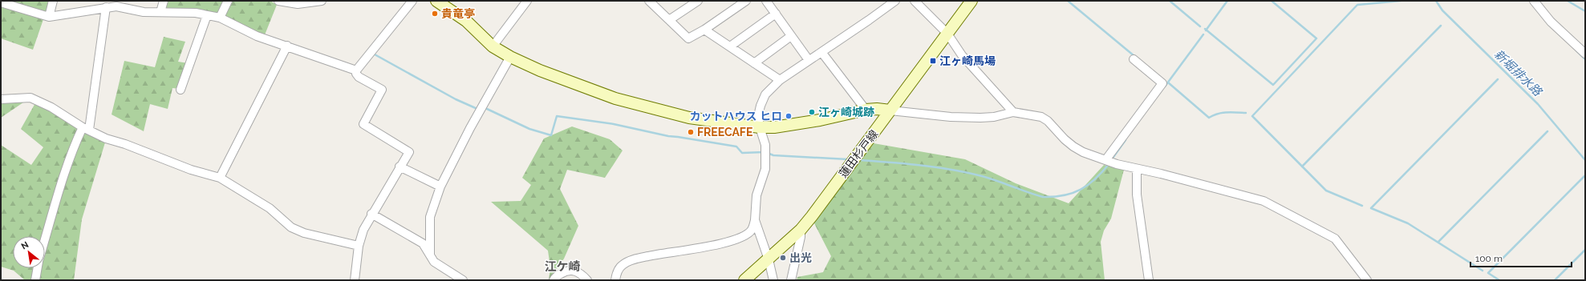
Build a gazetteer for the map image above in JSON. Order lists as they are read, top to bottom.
{
  "streets": {
    "street": ["蓮田杉戸線"]
  },
  "districts": ["江ケ崎"],
  "water": ["新堀排水路"],
  "places": {
    "other": [
      "貴竜亭",
      "江ヶ崎城跡",
      "カットハウス ヒロ",
      "FREECAFE",
      "出光"
    ],
    "transit": ["江ヶ崎馬場"]
  },
  "scale_bar": "100 m",
  "north": "top left"
}
